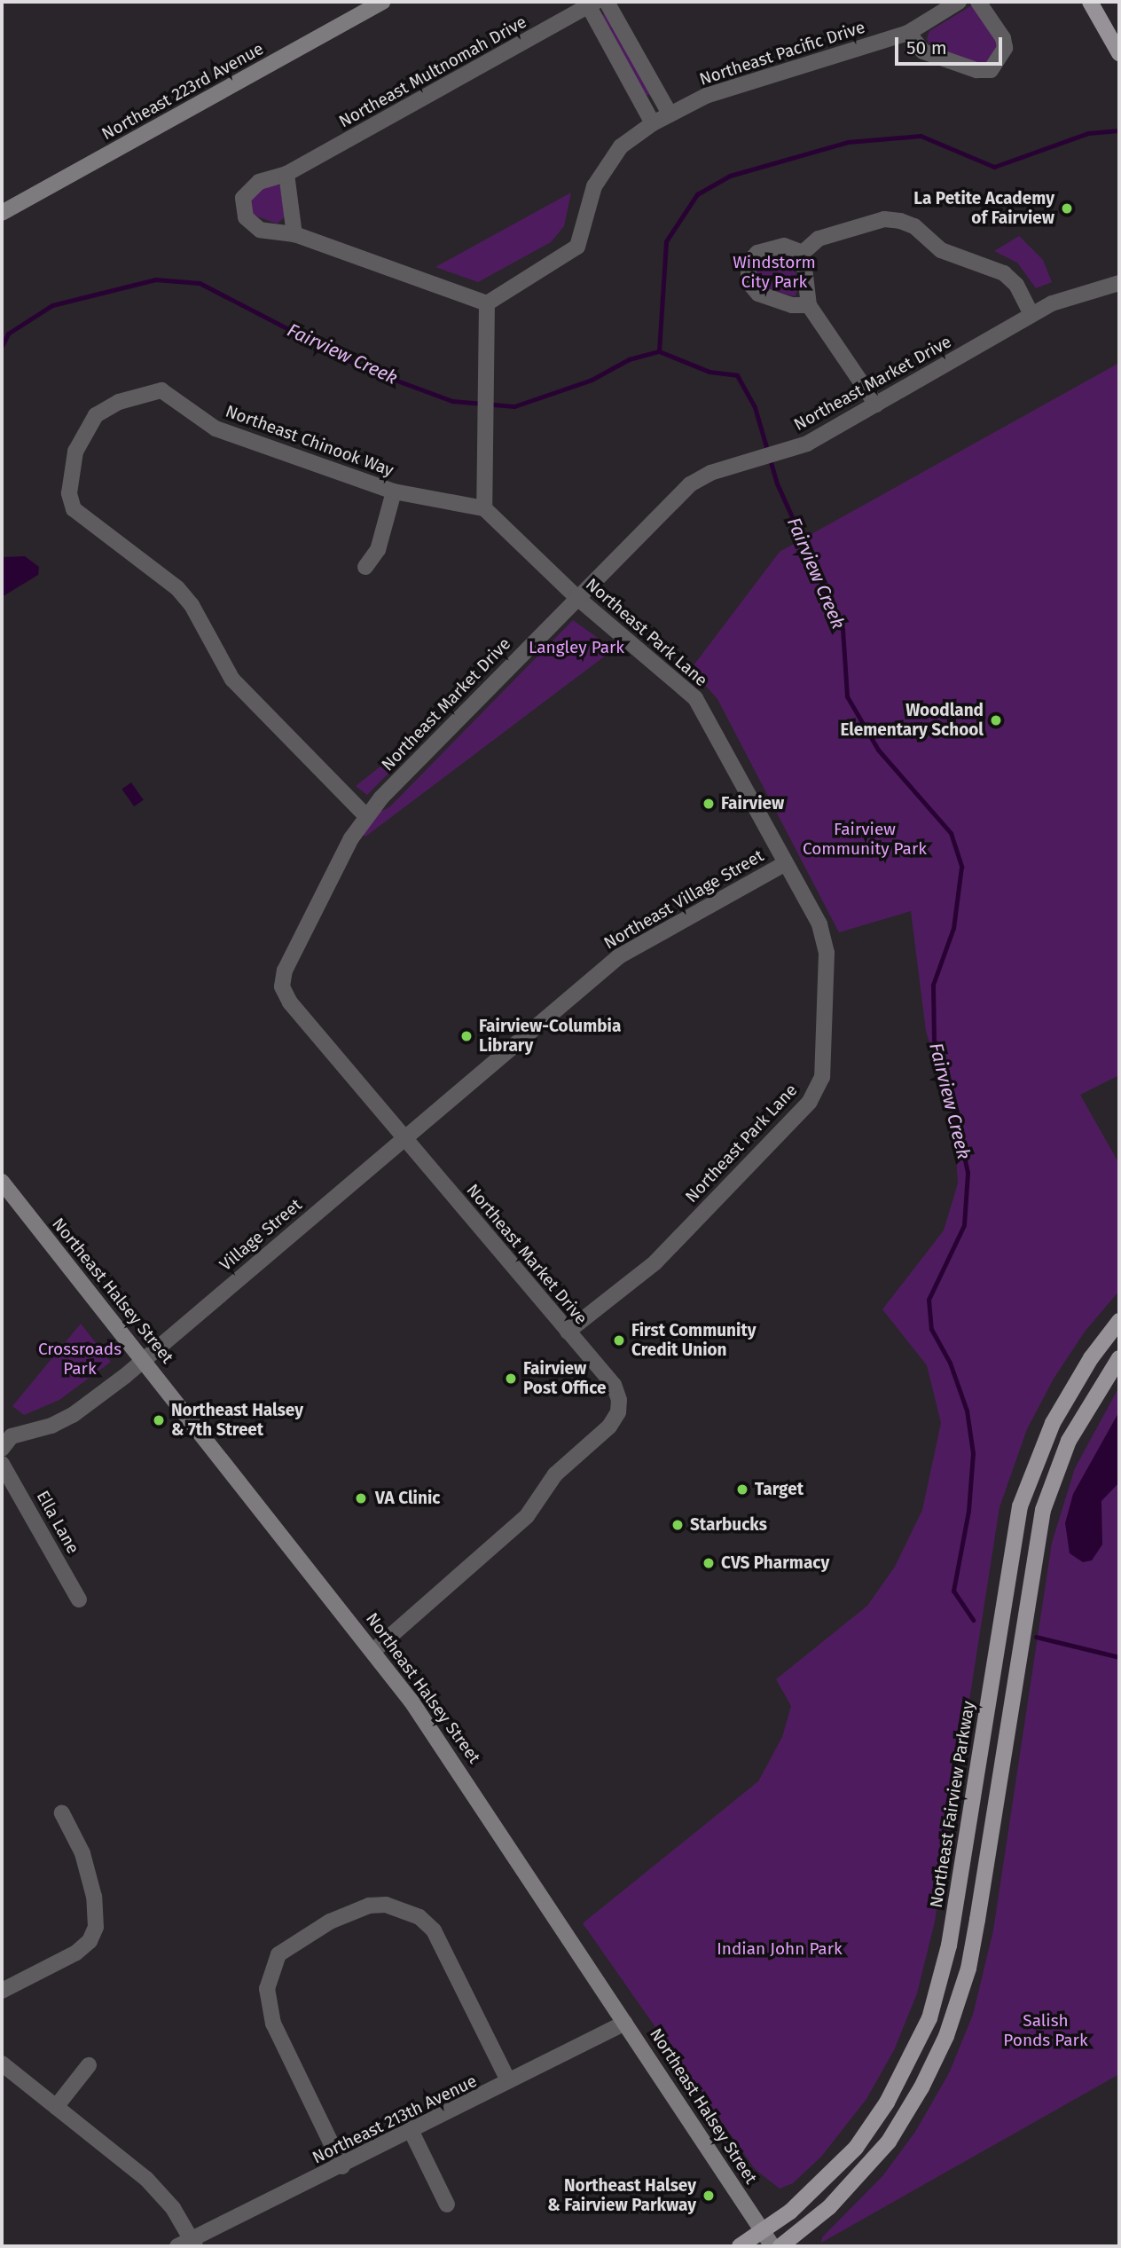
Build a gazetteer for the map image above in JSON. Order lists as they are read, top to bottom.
{
  "streets": {
    "main road": ["Northeast 223rd Avenue", "Northeast Halsey Street", "Northeast Fairview Parkway"],
    "street": [
      "Northeast Pacific Drive",
      "Northeast Multnomah Drive",
      "Northeast Market Drive",
      "Northeast Chinook Way",
      "Northeast Park Lane",
      "Northeast Village Street",
      "Village Street",
      "Ella Lane",
      "Northeast 213th Avenue"
    ]
  },
  "crossings": [
    ["Northeast Market Drive", "Northeast Chinook Way"],
    ["Northeast Market Drive", "Northeast Park Lane"],
    ["Northeast Market Drive", "Northeast Village Street"],
    ["Northeast Market Drive", "Village Street"],
    ["Northeast Market Drive", "Northeast Halsey Street"],
    ["Northeast Chinook Way", "Northeast Park Lane"],
    ["Northeast Park Lane", "Northeast Village Street"],
    ["Northeast Village Street", "Village Street"],
    ["Village Street", "Northeast Halsey Street"],
    ["Northeast Halsey Street", "Northeast Fairview Parkway"],
    ["Northeast Halsey Street", "Northeast 213th Avenue"]
  ],
  "water": ["Fairview Creek"],
  "parks": [
    "Windstorm City Park",
    "Langley Park",
    "Fairview Community Park",
    "Crossroads Park",
    "Indian John Park",
    "Salish Ponds Park"
  ],
  "places": [
    "La Petite Academy of Fairview",
    "Woodland Elementary School",
    "Fairview",
    "Fairview-Columbia Library",
    "First Community Credit Union",
    "Fairview Post Office",
    "Northeast Halsey & 7th Street",
    "Target",
    "VA Clinic",
    "Starbucks",
    "CVS Pharmacy",
    "Northeast Halsey & Fairview Parkway"
  ],
  "scale_bar": "50 m"
}
